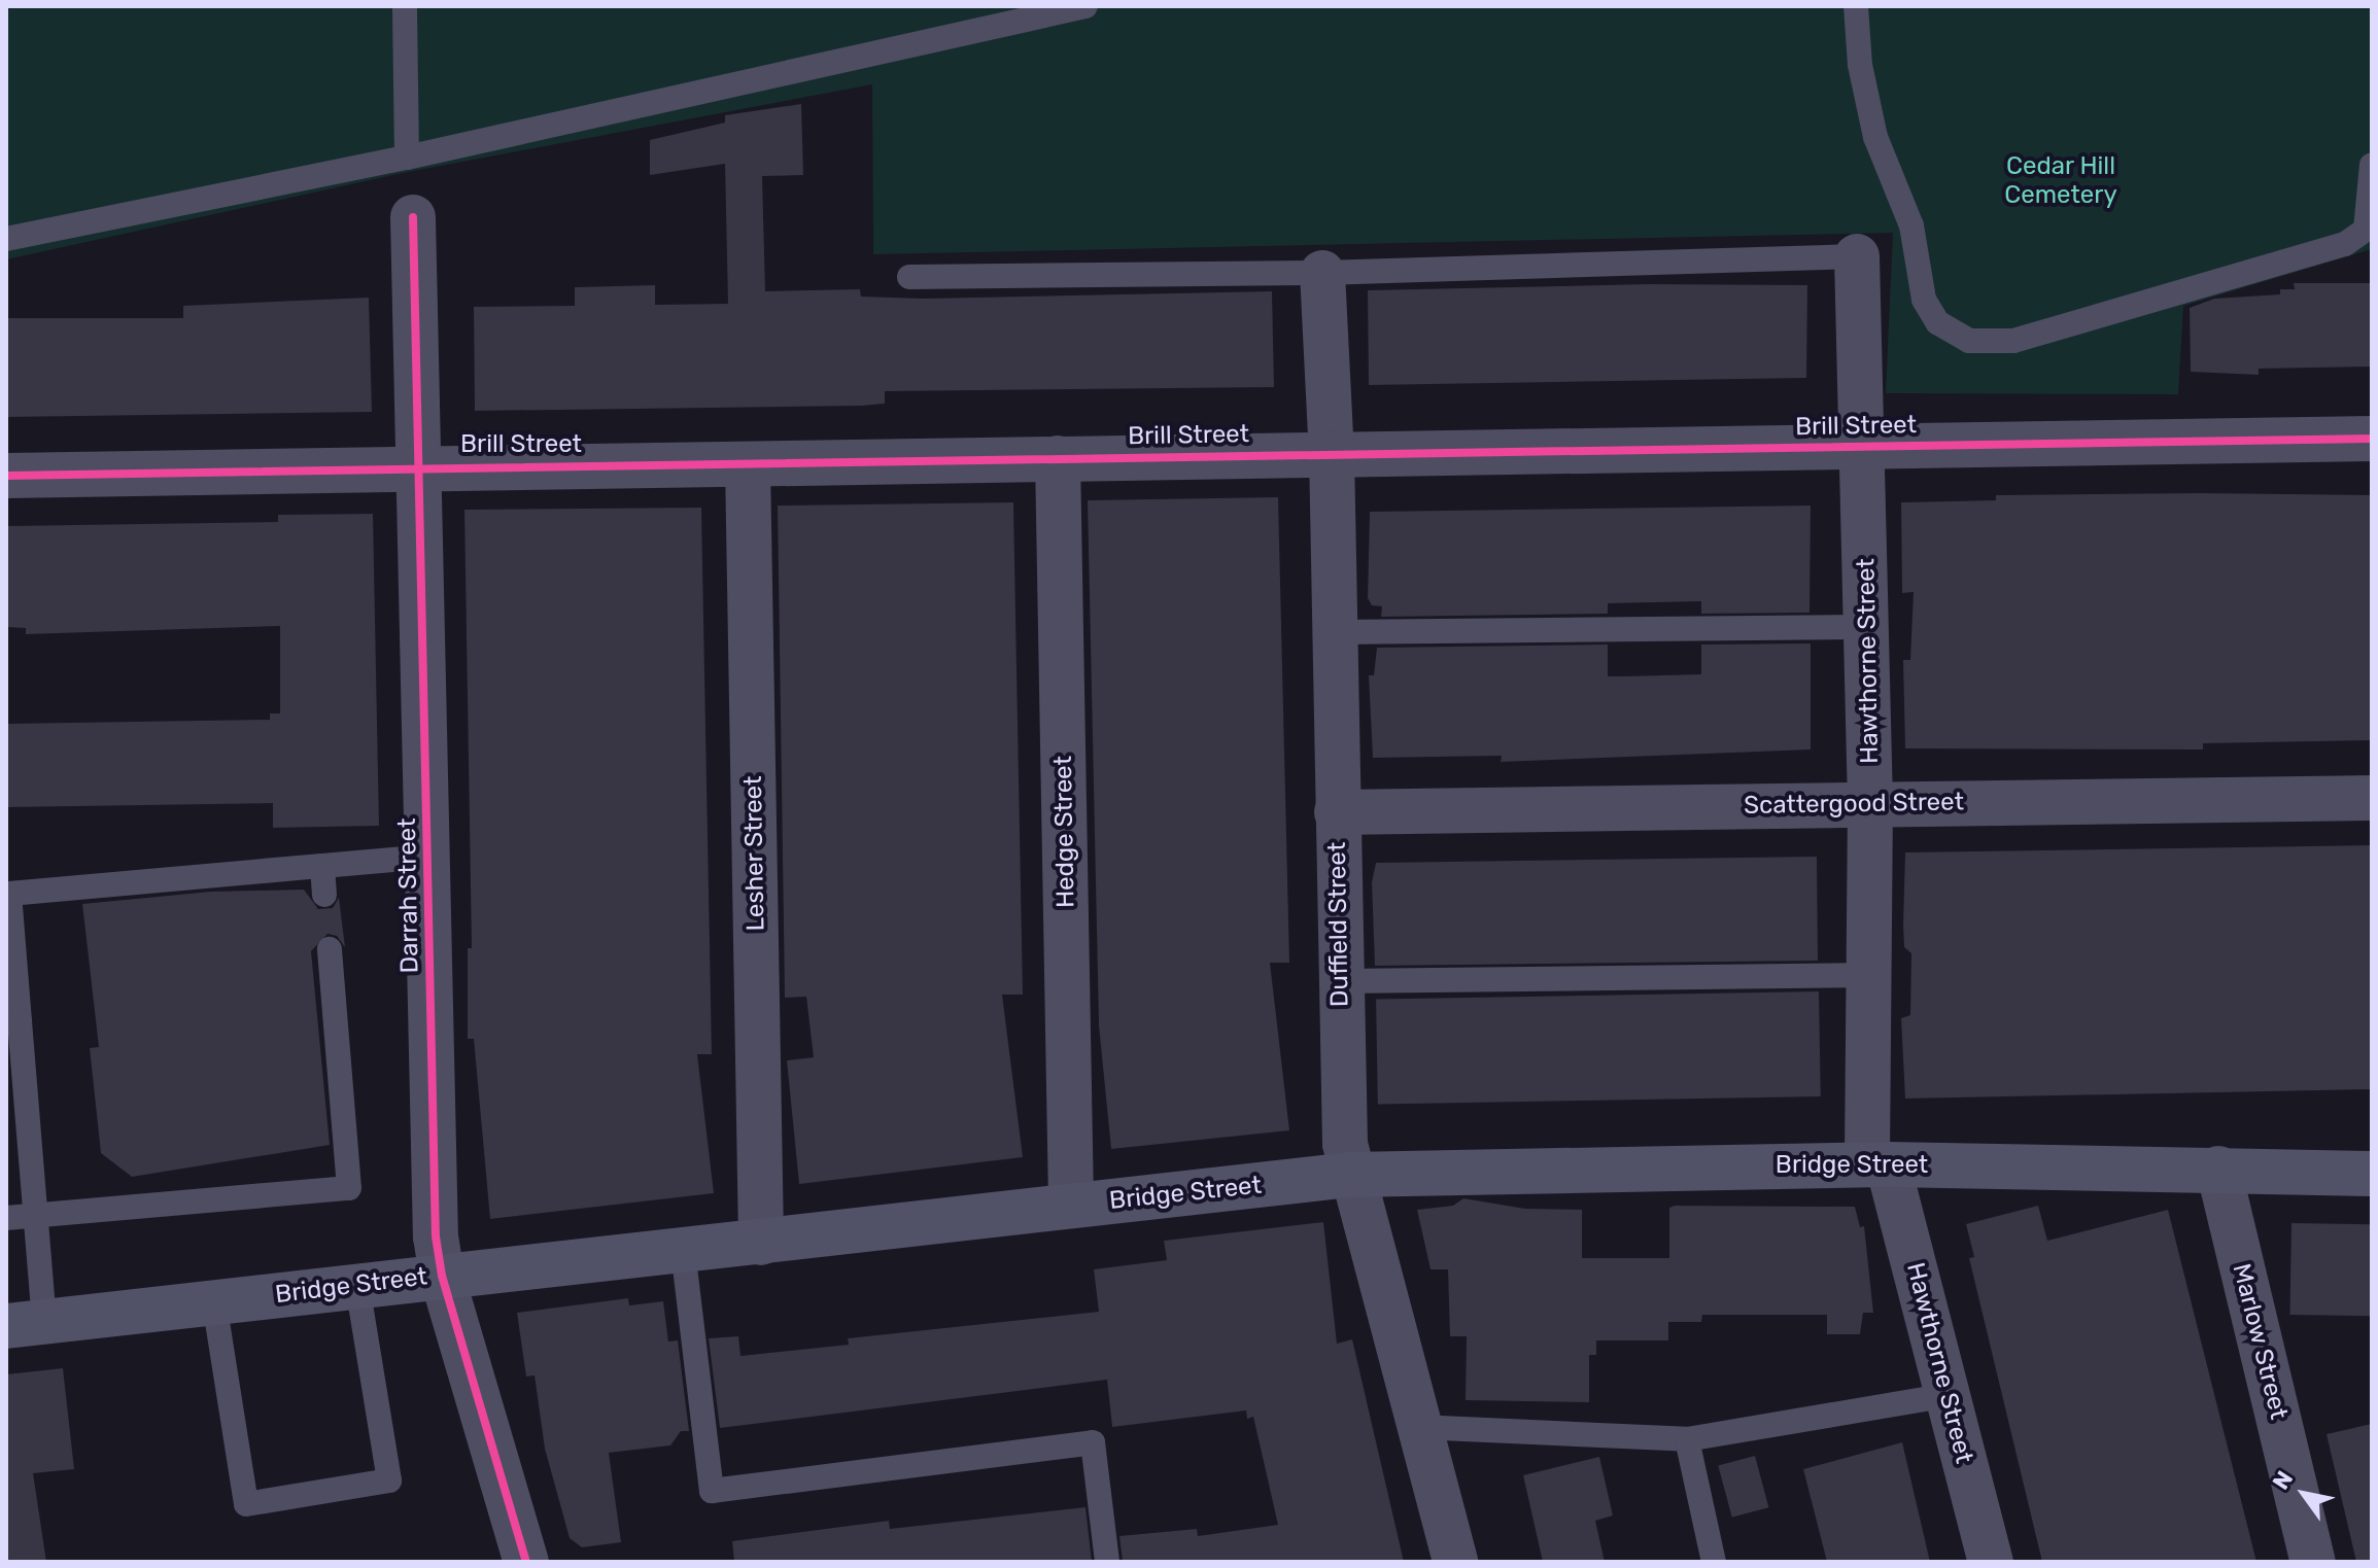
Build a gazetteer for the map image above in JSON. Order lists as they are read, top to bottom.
{
  "streets": {
    "main road": ["Bridge Street"],
    "street": [
      "Brill Street",
      "Hawthorne Street",
      "Scattergood Street",
      "Hedge Street",
      "Lesher Street",
      "Darrah Street",
      "Duffield Street",
      "Marlow Street"
    ]
  },
  "crossings": [
    ["Brill Street", "Hawthorne Street"],
    ["Brill Street", "Hedge Street"],
    ["Brill Street", "Lesher Street"],
    ["Brill Street", "Darrah Street"],
    ["Brill Street", "Duffield Street"],
    ["Hawthorne Street", "Scattergood Street"],
    ["Hawthorne Street", "Bridge Street"],
    ["Scattergood Street", "Duffield Street"],
    ["Hedge Street", "Bridge Street"],
    ["Lesher Street", "Bridge Street"],
    ["Darrah Street", "Bridge Street"],
    ["Duffield Street", "Bridge Street"],
    ["Bridge Street", "Marlow Street"]
  ],
  "parks": ["Cedar Hill Cemetery"],
  "north": "top left"
}
